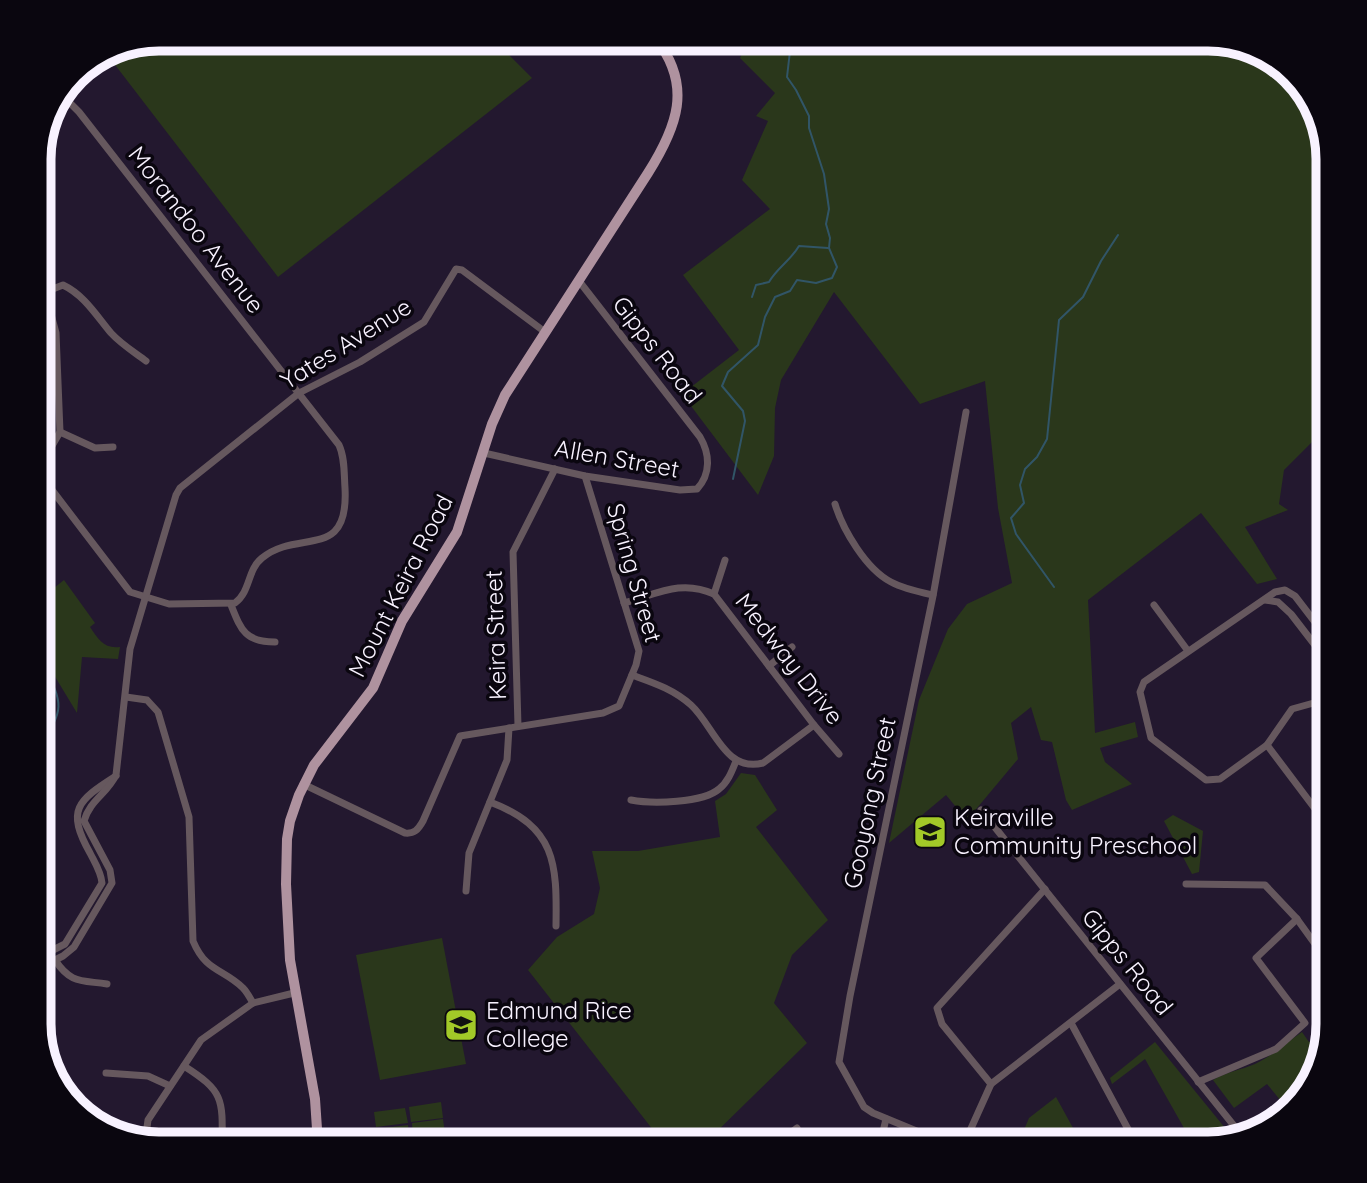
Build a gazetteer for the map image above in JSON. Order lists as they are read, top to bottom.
{
  "streets": {
    "main road": ["Mount Keira Road"],
    "street": [
      "Morandoo Avenue",
      "Yates Avenue",
      "Gipps Road",
      "Allen Street",
      "Spring Street",
      "Keira Street",
      "Medway Drive",
      "Gooyong Street"
    ]
  },
  "crossings": [
    ["Morandoo Avenue", "Yates Avenue"],
    ["Yates Avenue", "Mount Keira Road"],
    ["Gipps Road", "Allen Street"],
    ["Gipps Road", "Mount Keira Road"],
    ["Allen Street", "Spring Street"],
    ["Allen Street", "Mount Keira Road"],
    ["Allen Street", "Keira Street"],
    ["Spring Street", "Mount Keira Road"],
    ["Spring Street", "Keira Street"],
    ["Spring Street", "Medway Drive"]
  ],
  "places": {
    "school or university": ["Keiraville Community Preschool", "Edmund Rice College"]
  }
}
